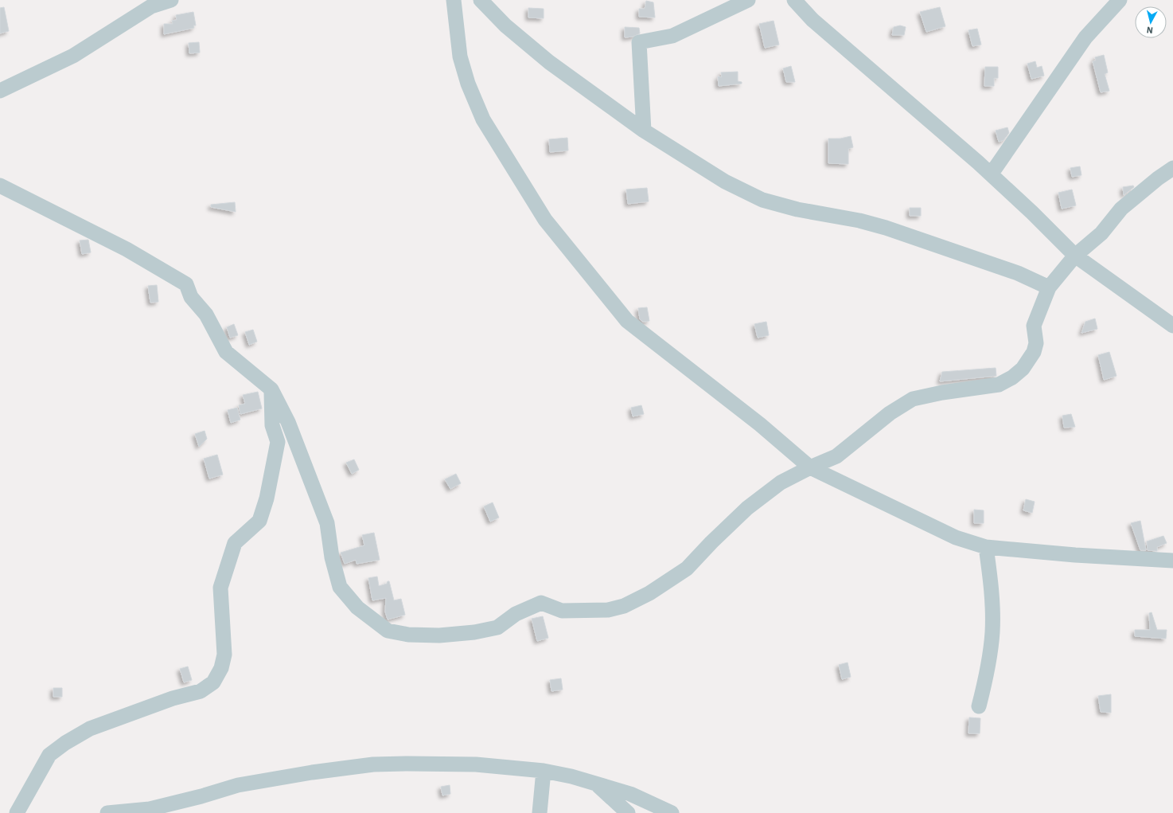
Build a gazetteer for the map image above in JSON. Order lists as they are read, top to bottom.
{
  "north": "bottom"
}
